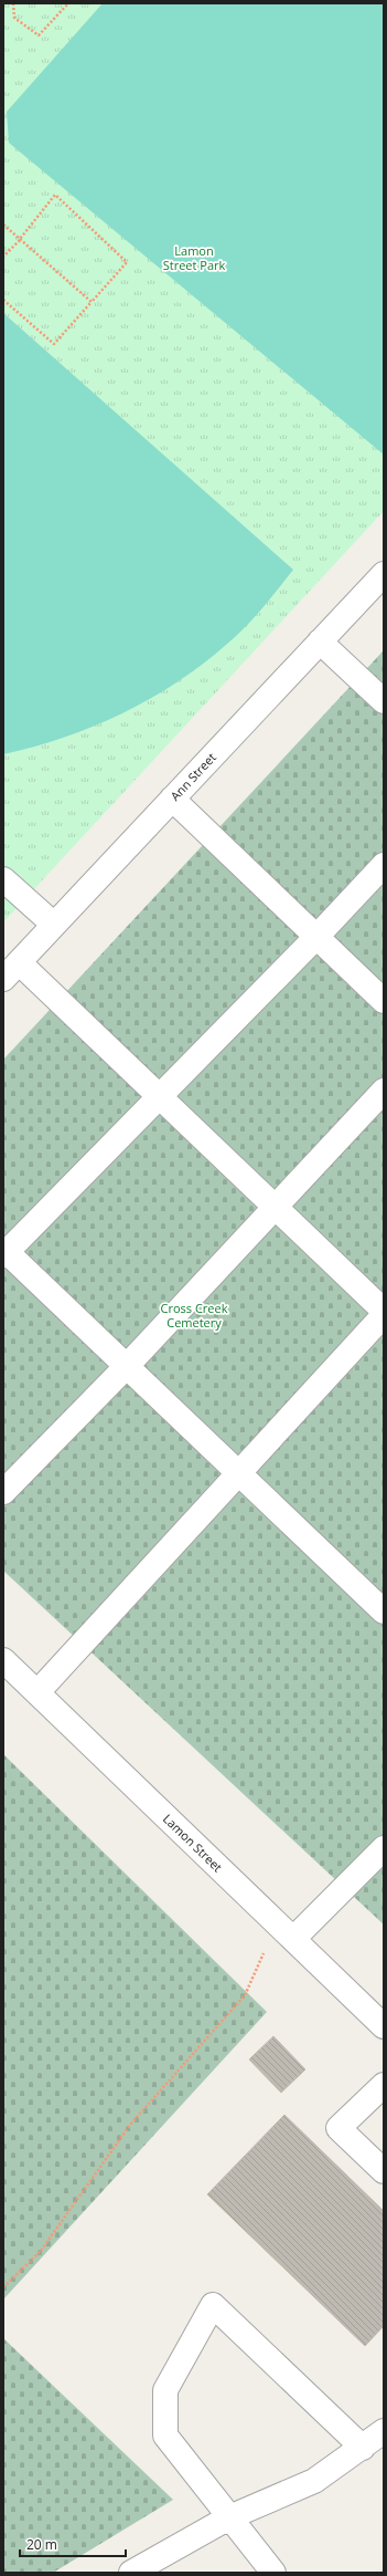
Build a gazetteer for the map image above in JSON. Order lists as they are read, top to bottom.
{
  "streets": {
    "street": ["Ann Street", "Lamon Street"]
  },
  "parks": ["Lamon Street Park", "Cross Creek Cemetery"],
  "scale_bar": "20 m"
}
